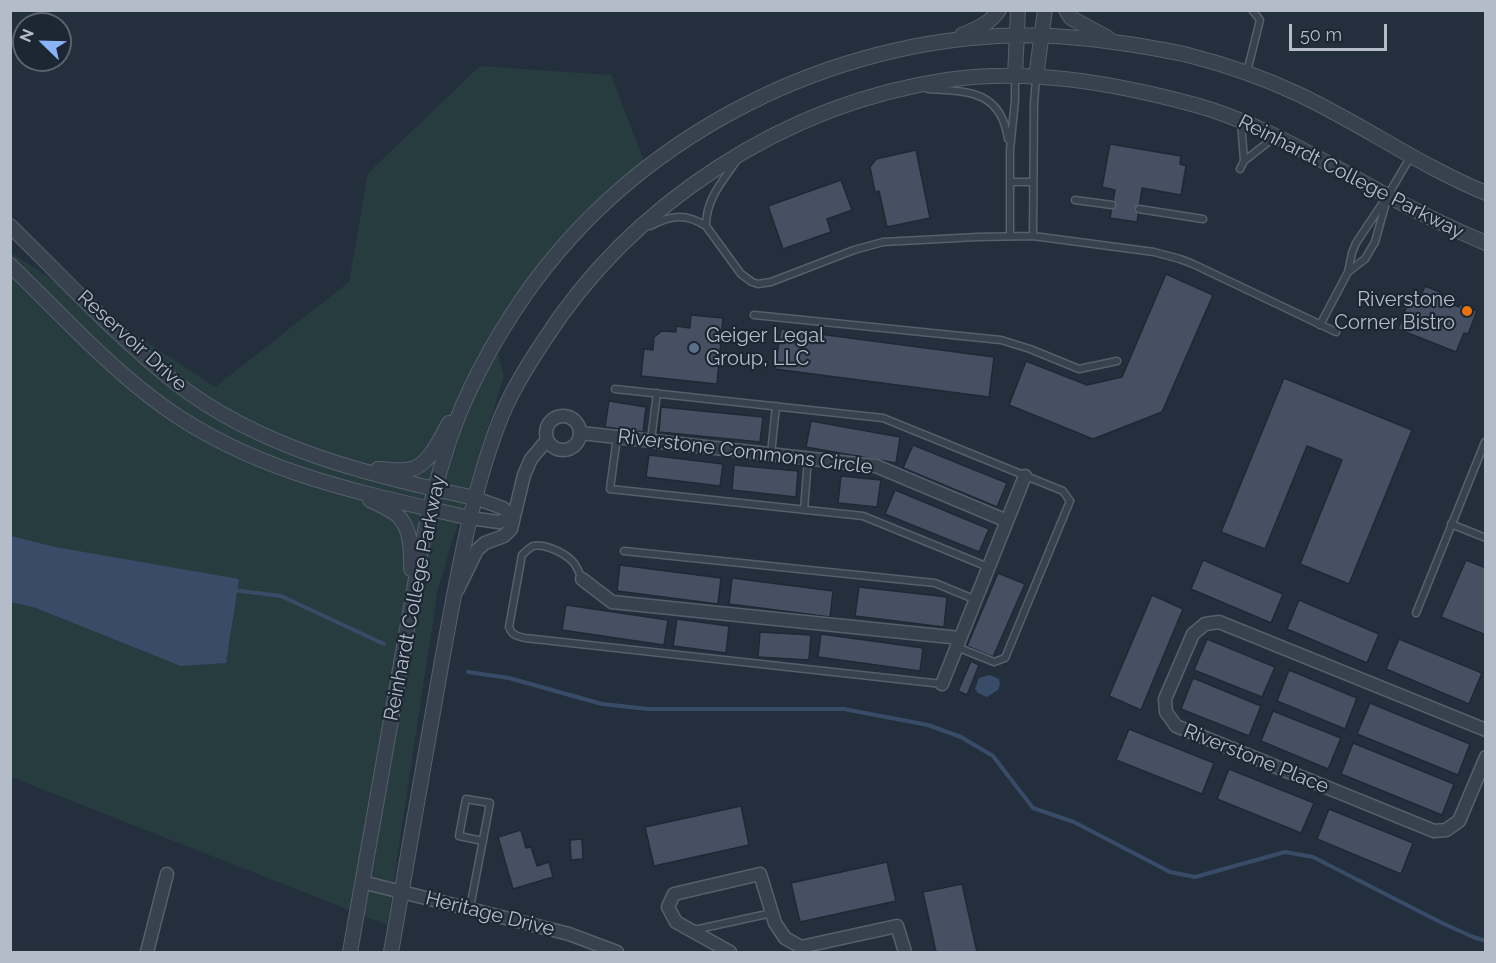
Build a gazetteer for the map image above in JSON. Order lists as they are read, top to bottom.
{
  "streets": {
    "street": [
      "Reinhardt College Parkway",
      "Reservoir Drive",
      "Riverstone Commons Circle",
      "Riverstone Place",
      "Heritage Drive"
    ]
  },
  "crossings": [
    ["Reinhardt College Parkway", "Reservoir Drive"],
    ["Reinhardt College Parkway", "Heritage Drive"]
  ],
  "places": ["Riverstone Corner Bistro", "Geiger Legal Group, LLC"],
  "scale_bar": "50 m",
  "north": "top left"
}
